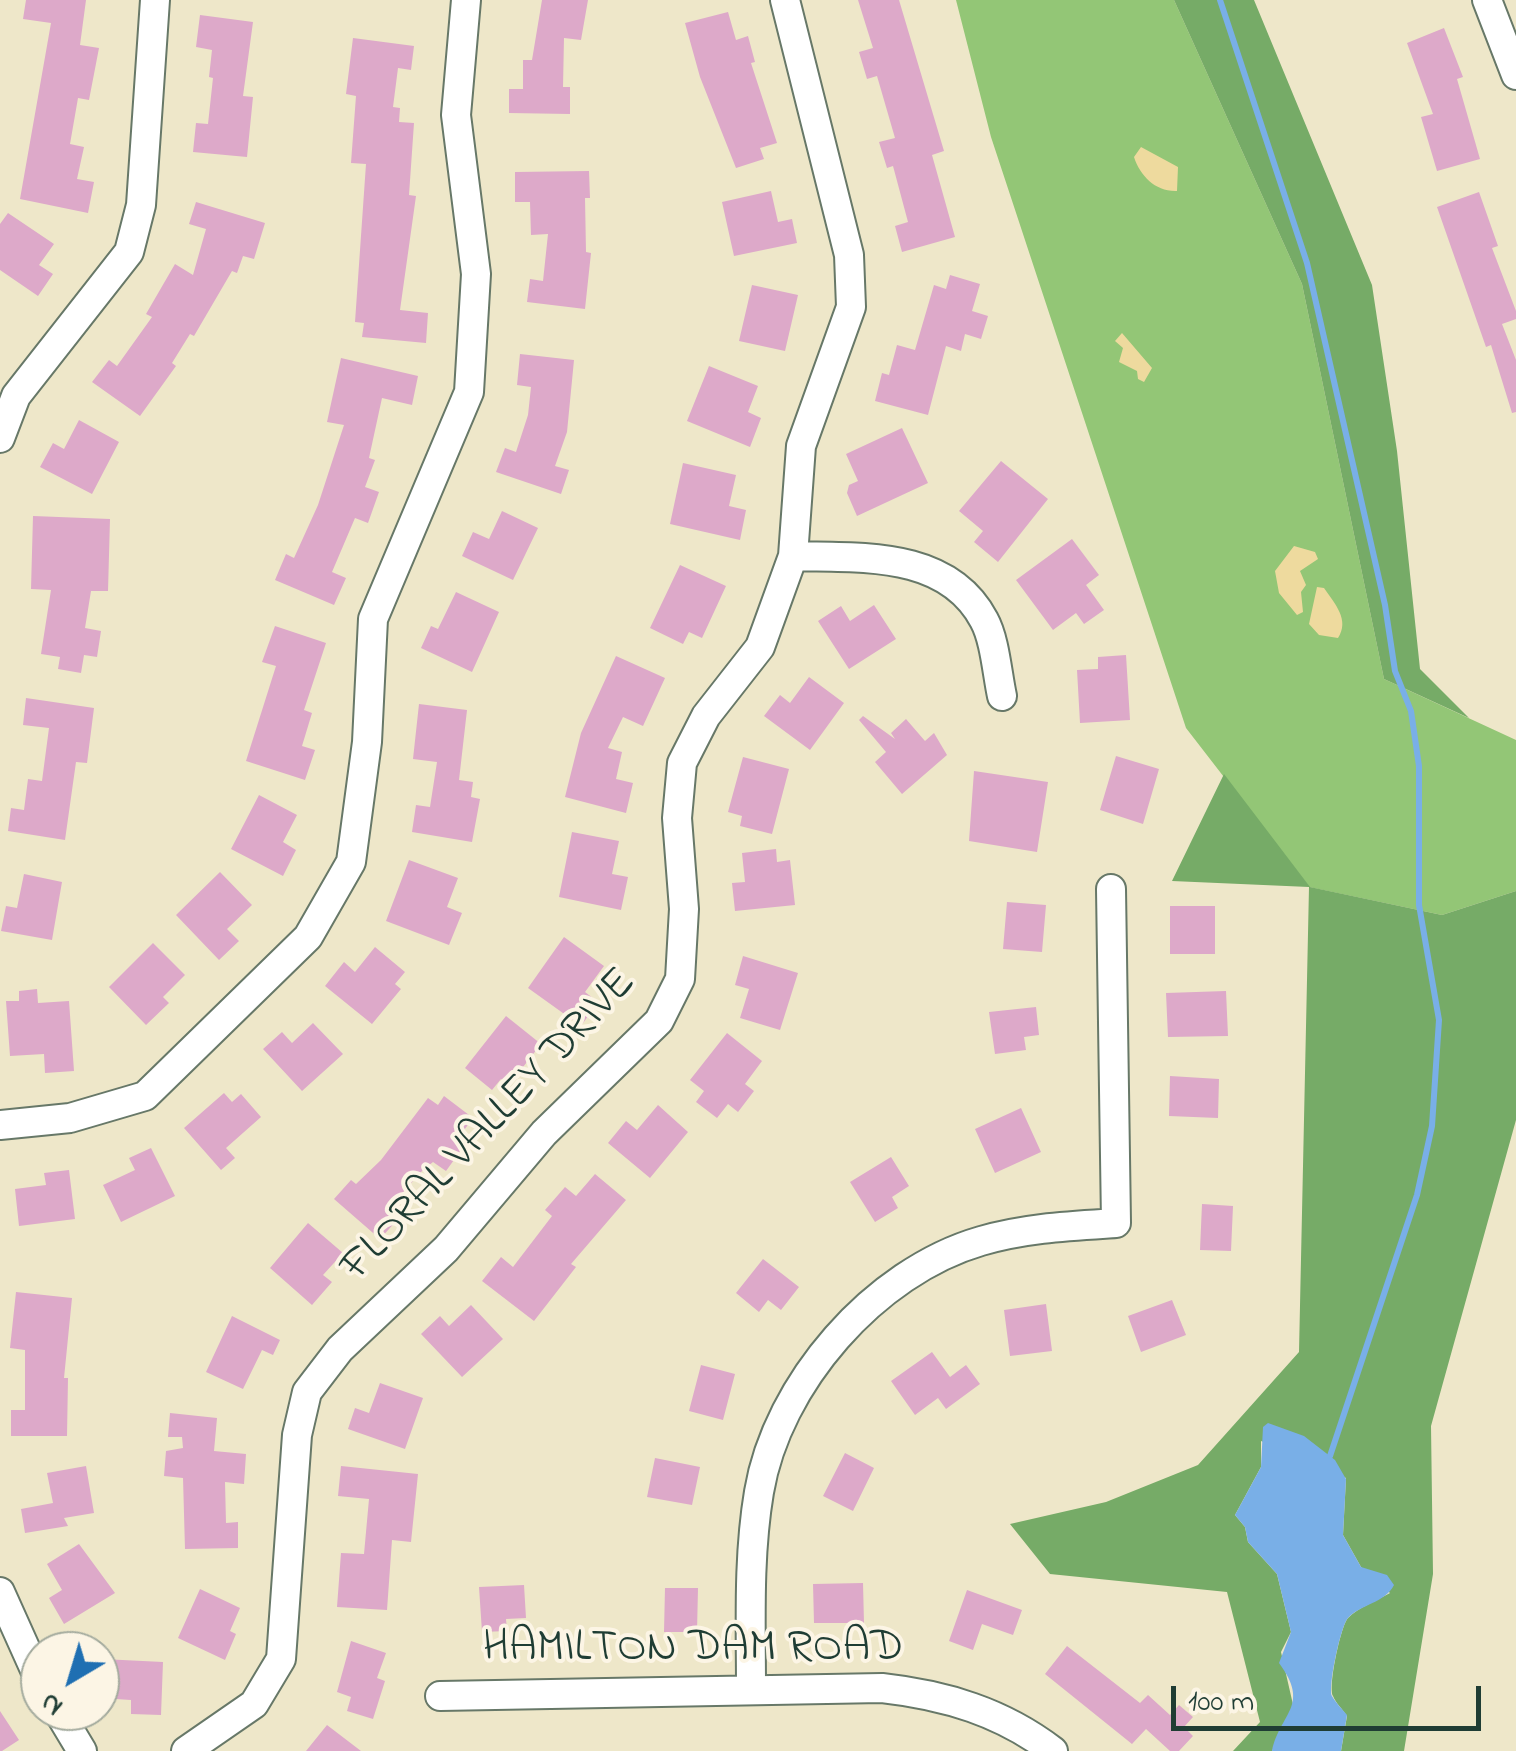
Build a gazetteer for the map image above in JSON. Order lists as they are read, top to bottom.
{
  "streets": {
    "street": ["FLORAL VALLEY DRIVE", "HAMILTON DAM ROAD"]
  },
  "scale_bar": "100 m",
  "north": "bottom left"
}
